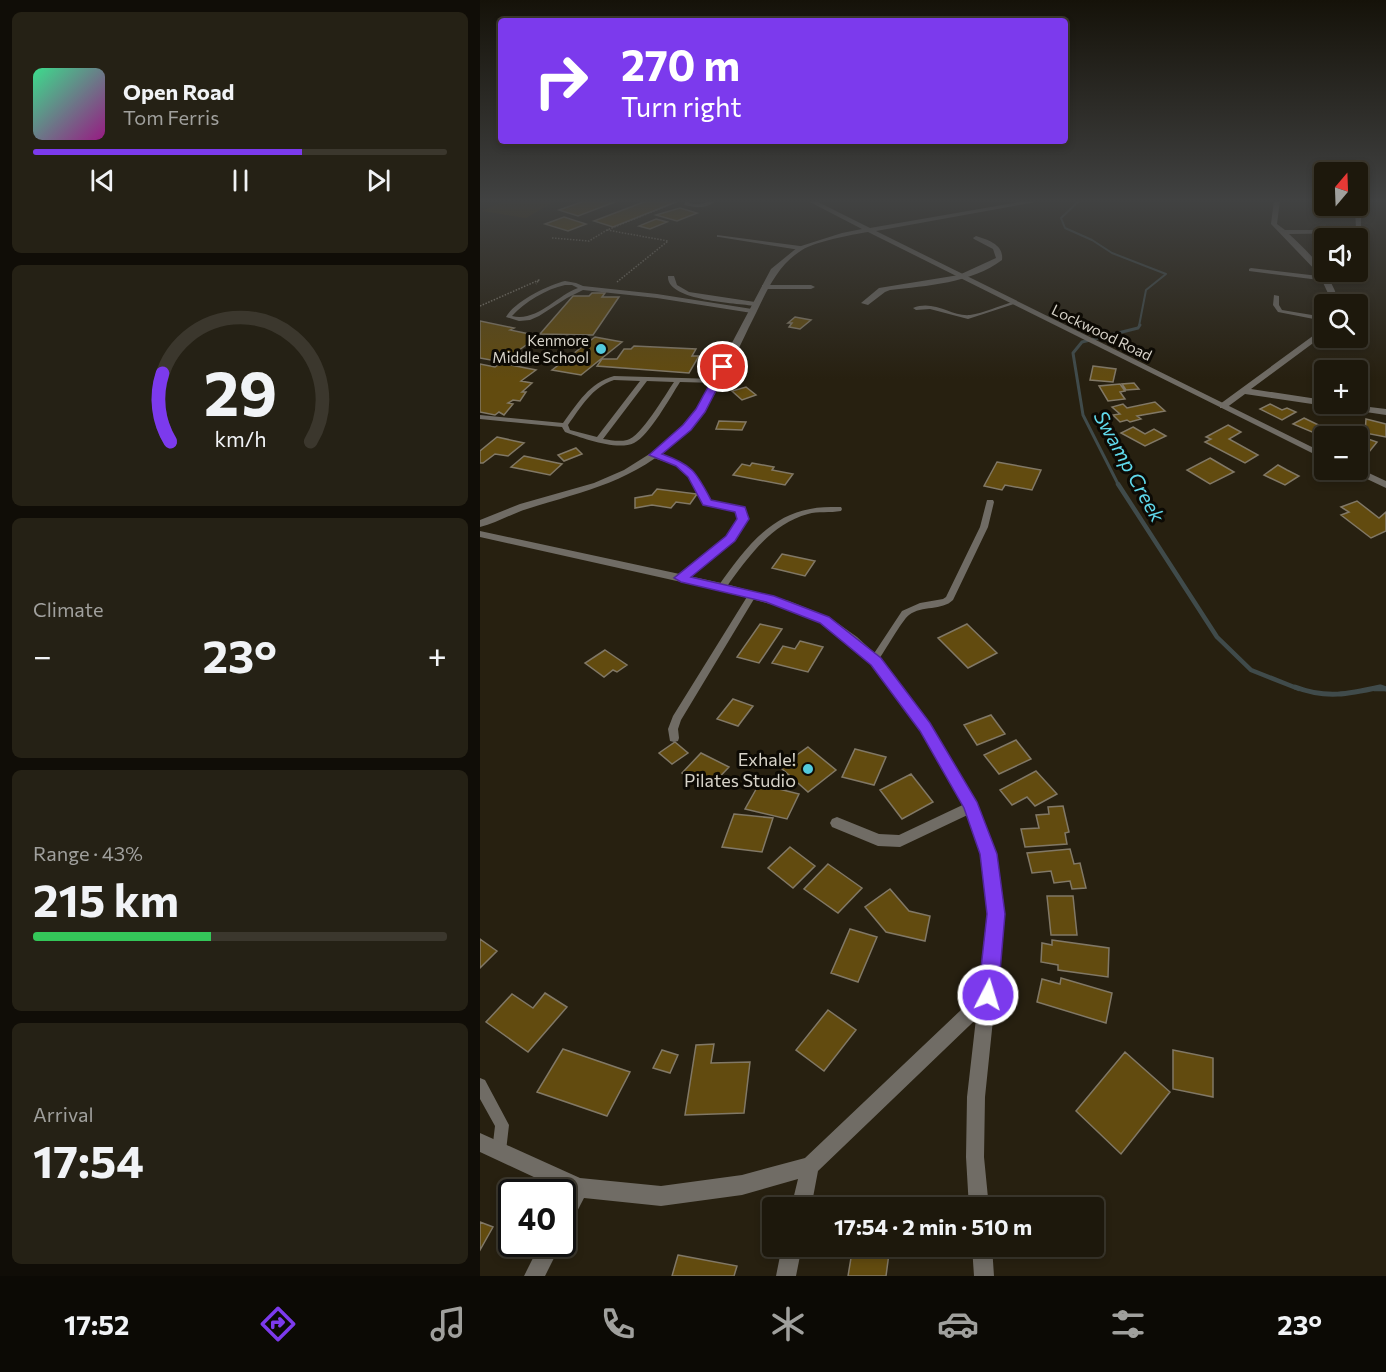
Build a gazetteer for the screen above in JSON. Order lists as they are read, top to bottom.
{
  "streets": {
    "street": ["Lockwood Road"]
  },
  "water": ["Swamp Creek"],
  "places": ["Kenmore Middle School", "Exhale! Pilates Studio"],
  "north": "top",
  "page": {
    "turn": ["270 m", "Turn right"],
    "song": ["Open Road", "Tom Ferris"],
    "map_buttons": ["+", "−"],
    "tile": [
      "Climate",
      ["Range · 43%", "215 km"],
      ["Arrival", "17:54"]
    ],
    "heat": ["−", "23°", "+"],
    "limit": "40",
    "trip": "17:54 · 2 min · 510 m",
    "tabs": ["17:52", "23°"],
    "gauge": ["29", "km/h"]
  }
}
